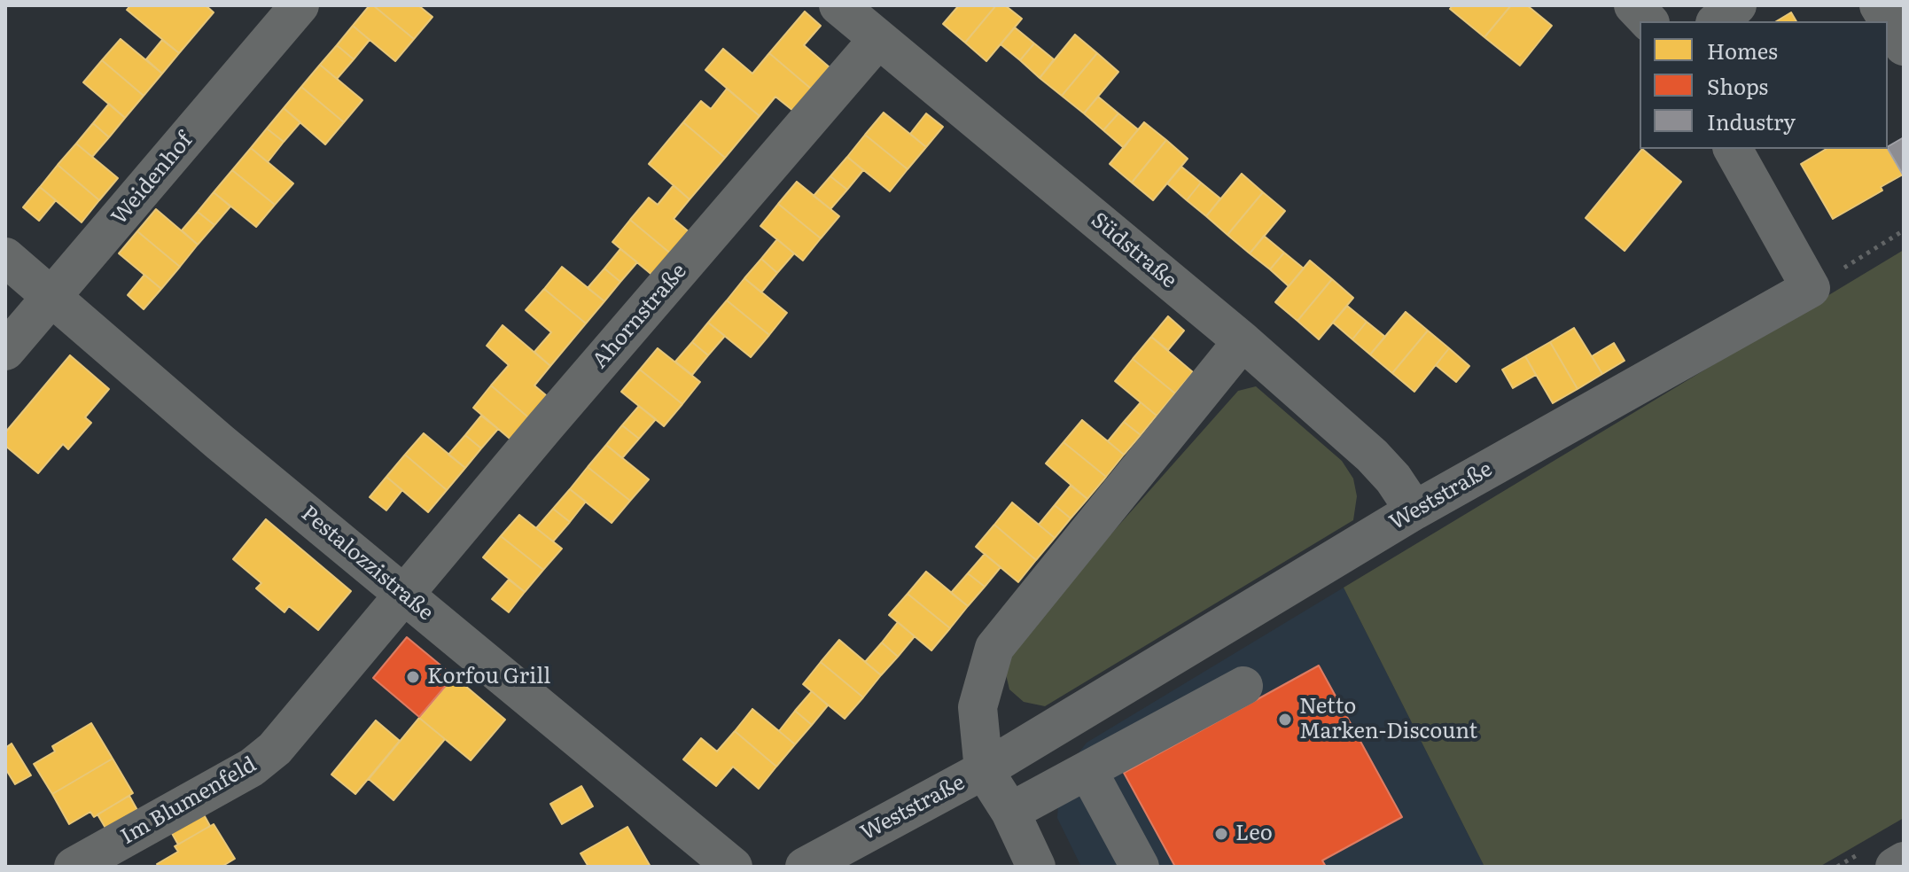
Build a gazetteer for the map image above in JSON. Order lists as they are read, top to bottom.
{
  "streets": {
    "street": [
      "Weidenhof",
      "Südstraße",
      "Ahornstraße",
      "Weststraße",
      "Pestalozzistraße",
      "Im Blumenfeld"
    ]
  },
  "crossings": [
    ["Weidenhof", "Pestalozzistraße"],
    ["Südstraße", "Ahornstraße"],
    ["Südstraße", "Weststraße"],
    ["Ahornstraße", "Pestalozzistraße"],
    ["Ahornstraße", "Im Blumenfeld"],
    ["Pestalozzistraße", "Im Blumenfeld"]
  ],
  "places": ["Korfou Grill", "Netto Marken-Discount", "Leo"],
  "legend": ["Homes", "Shops", "Industry"]
}
